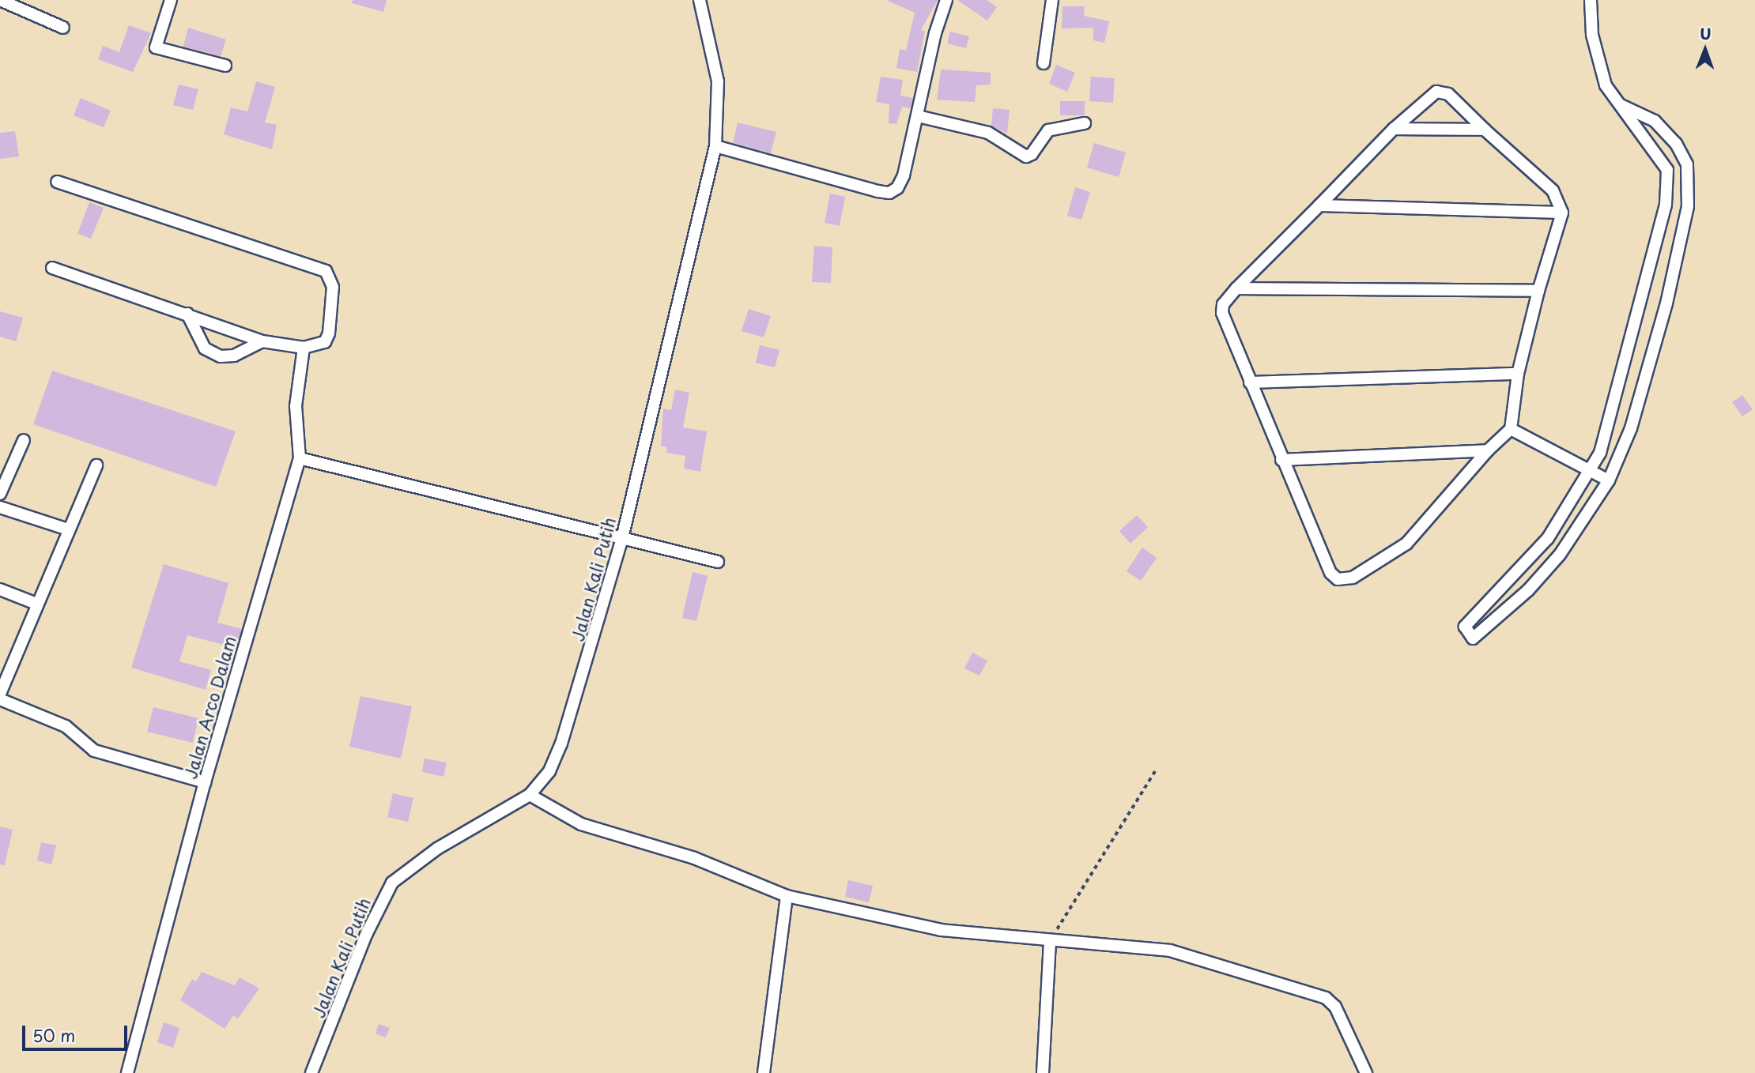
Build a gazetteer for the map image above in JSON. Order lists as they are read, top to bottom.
{
  "streets": {
    "street": ["Jalan Kali Putih", "Jalan Arco Dalam"]
  },
  "scale_bar": "50 m",
  "north": "top"
}
